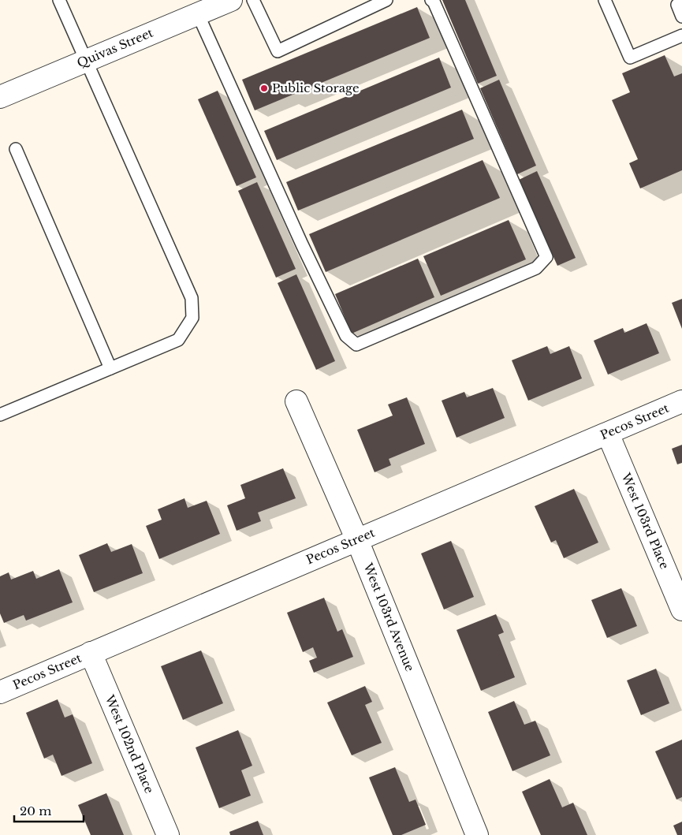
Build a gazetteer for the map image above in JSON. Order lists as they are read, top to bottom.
{
  "streets": {
    "street": [
      "Quivas Street",
      "Pecos Street",
      "West 103rd Place",
      "West 103rd Avenue",
      "West 102nd Place"
    ]
  },
  "crossings": [
    ["Pecos Street", "West 103rd Place"],
    ["Pecos Street", "West 103rd Avenue"],
    ["Pecos Street", "West 102nd Place"]
  ],
  "places": ["Public Storage"],
  "scale_bar": "20 m"
}
